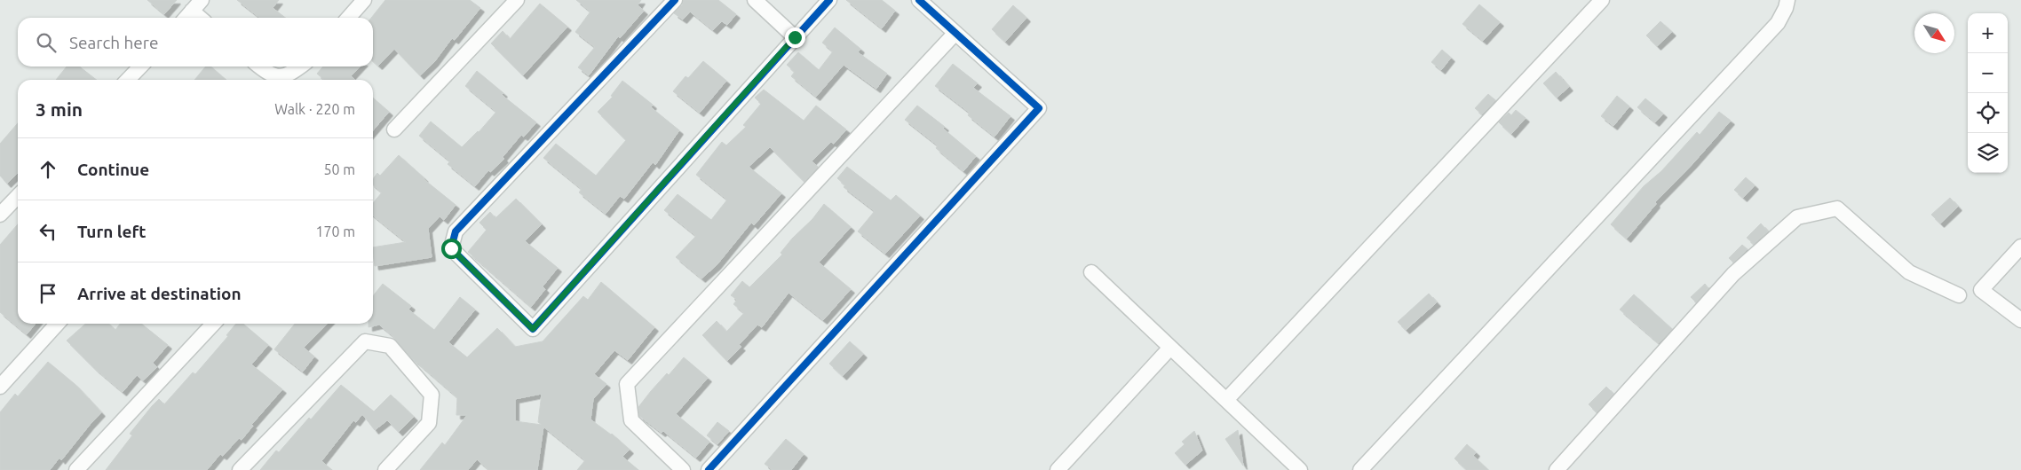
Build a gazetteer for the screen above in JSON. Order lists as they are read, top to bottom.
{
  "north": "bottom right",
  "page": {
    "map_buttons": ["+", "−"],
    "search": "Search here",
    "heading": ["3 min", "Walk · 220 m"],
    "list": [
      ["Continue", "50 m"],
      ["Turn left", "170 m"],
      "Arrive at destination"
    ]
  }
}
